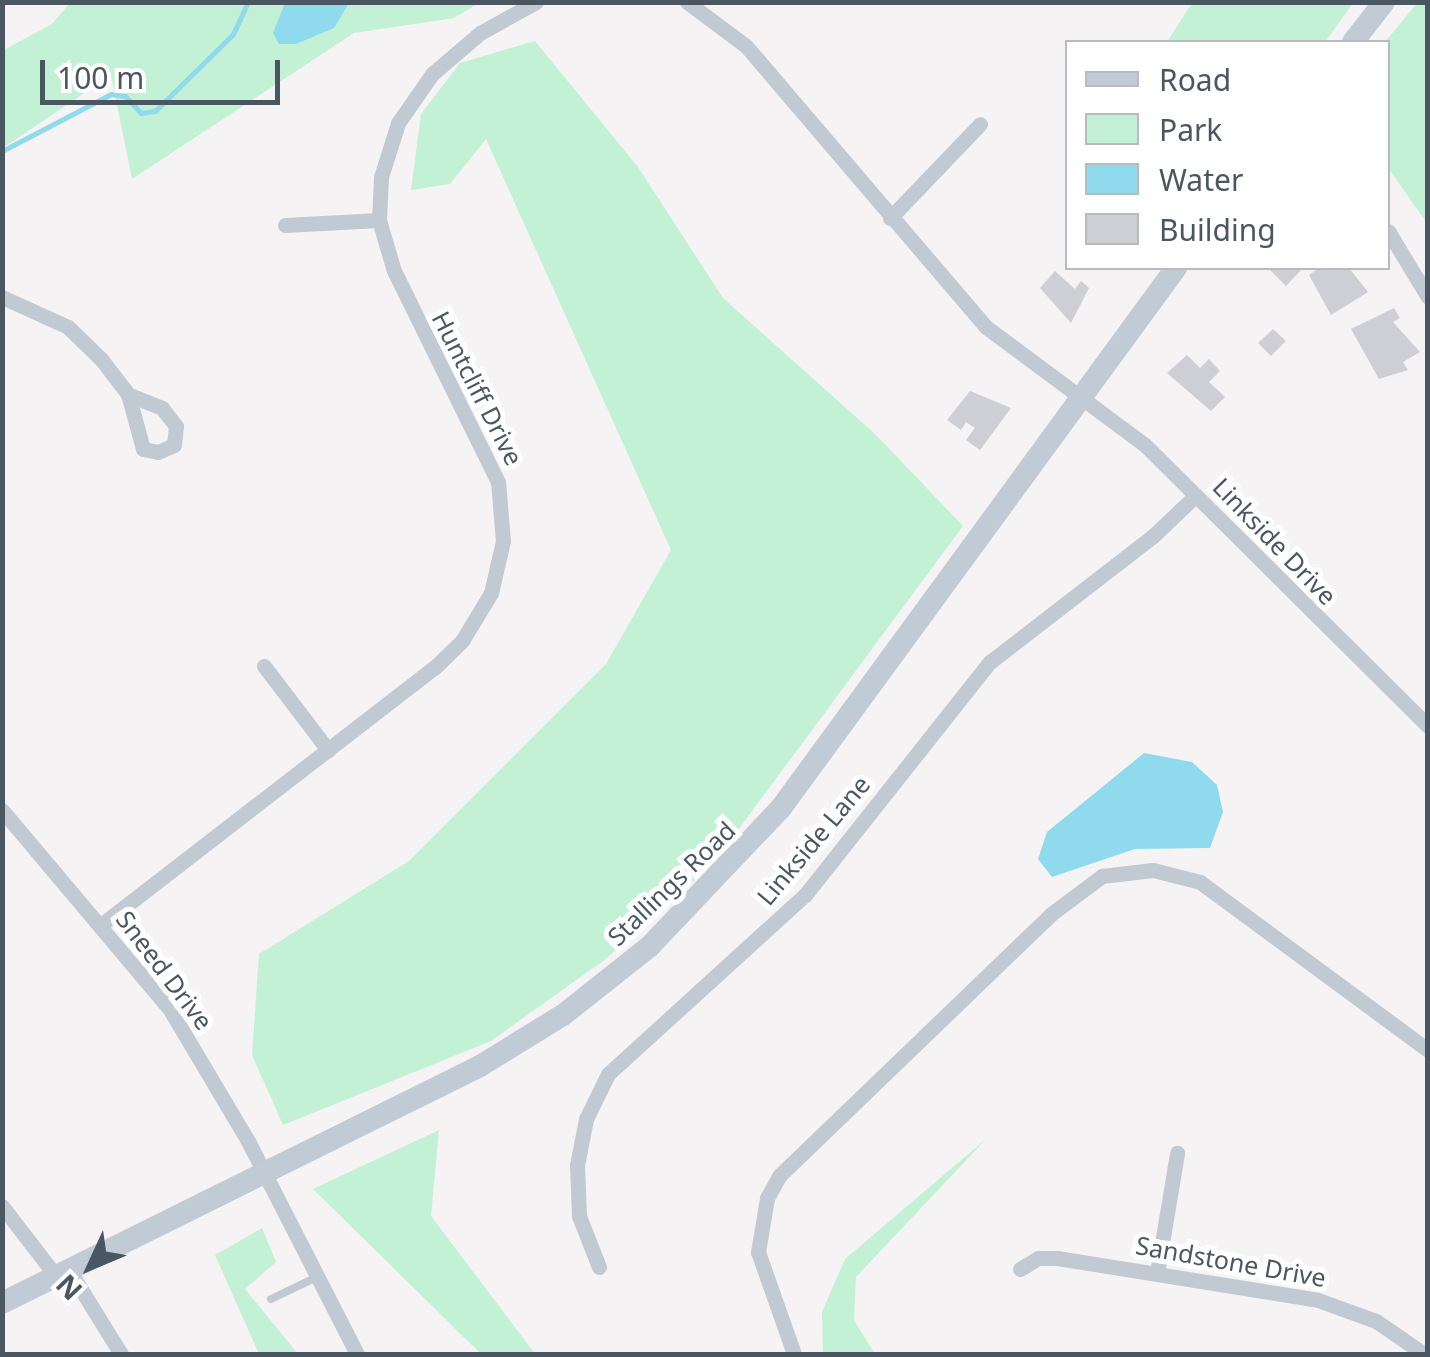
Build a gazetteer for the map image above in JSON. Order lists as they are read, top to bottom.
{
  "streets": {
    "street": [
      "Huntcliff Drive",
      "Linkside Drive",
      "Linkside Lane",
      "Stallings Road",
      "Sneed Drive",
      "Sandstone Drive"
    ]
  },
  "crossings": [
    ["Huntcliff Drive", "Sneed Drive"],
    ["Linkside Drive", "Linkside Lane"],
    ["Linkside Drive", "Stallings Road"],
    ["Stallings Road", "Sneed Drive"]
  ],
  "legend": [
    "Road",
    "Park",
    "Water",
    "Building"
  ],
  "scale_bar": "100 m",
  "north": "bottom left"
}
